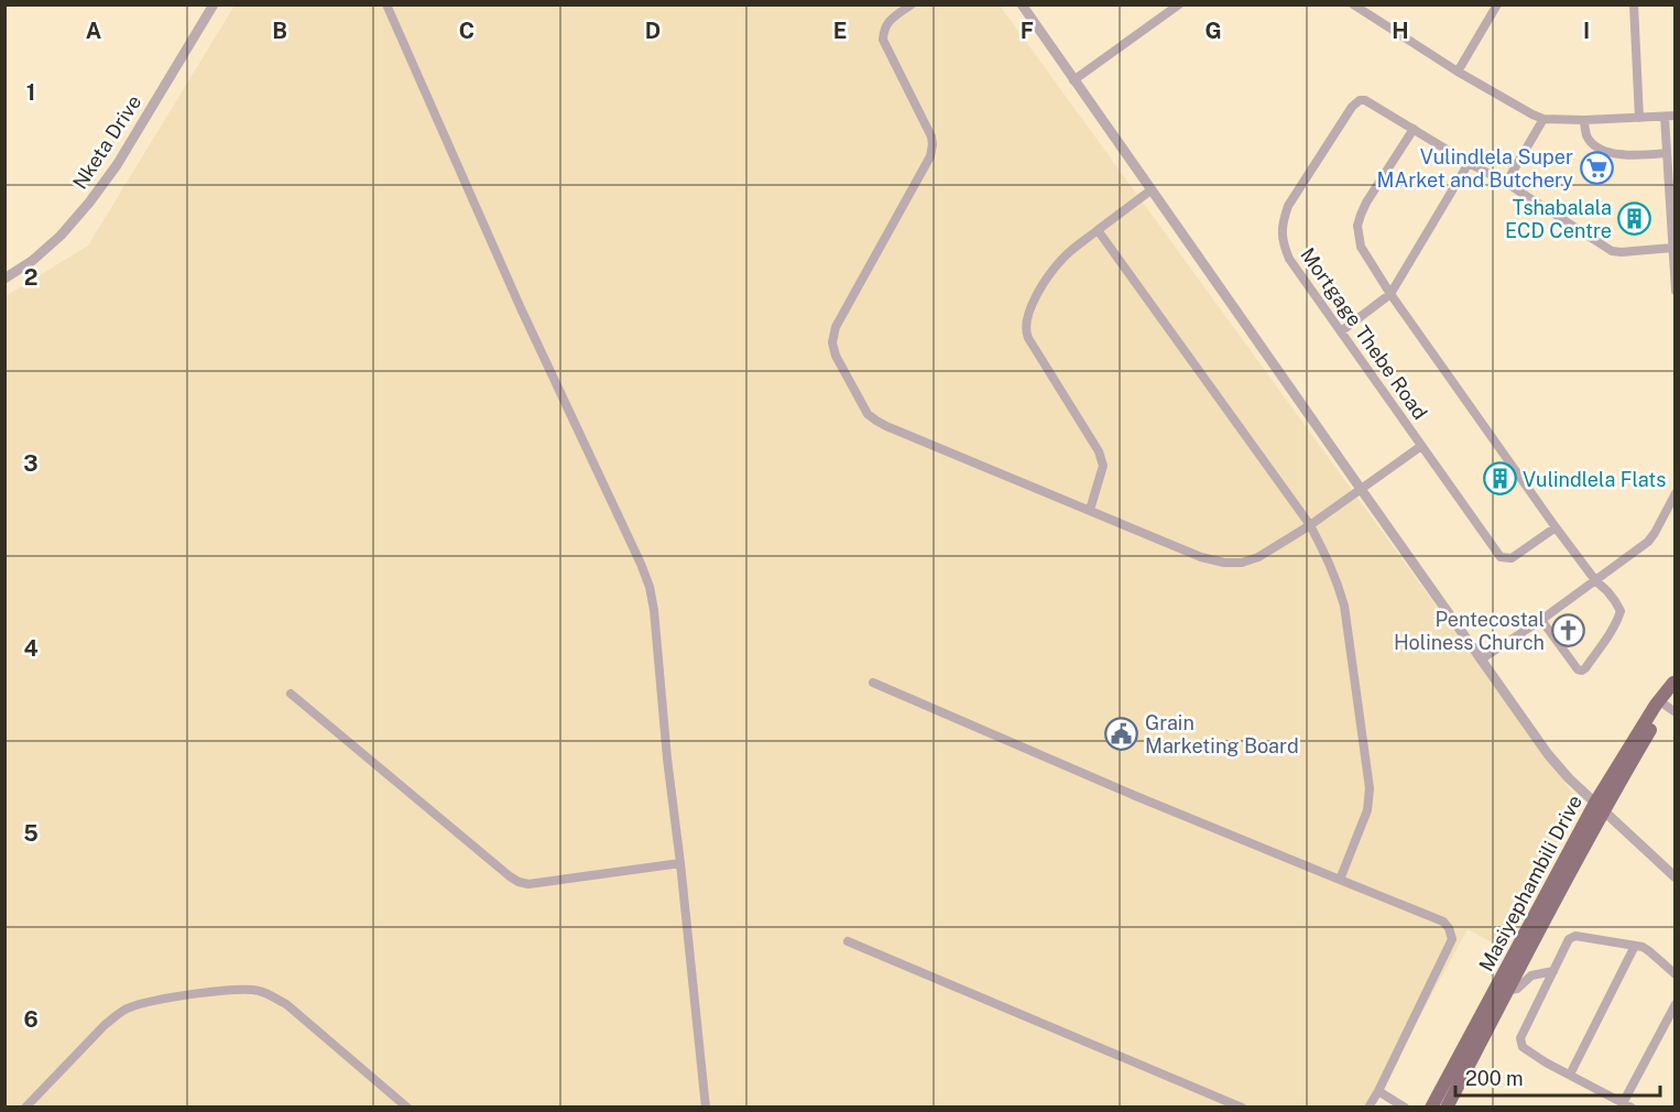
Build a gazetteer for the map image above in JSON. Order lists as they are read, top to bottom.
{
  "streets": {
    "main road": ["Masiyephambili Drive"],
    "street": ["Nketa Drive", "Mortgage Thebe Road"]
  },
  "places": {
    "supermarket": ["Vulindlela Super MArket and Butchery"],
    "building": ["Tshabalala ECD Centre", "Vulindlela Flats"],
    "church": ["Pentecostal Holiness Church"],
    "public building": ["Grain Marketing Board"]
  },
  "scale_bar": "200 m",
  "grid": {
    "columns": [
      "A",
      "B",
      "C",
      "D",
      "E",
      "F",
      "G",
      "H",
      "I"
    ],
    "rows": [
      "1",
      "2",
      "3",
      "4",
      "5",
      "6"
    ]
  }
}
